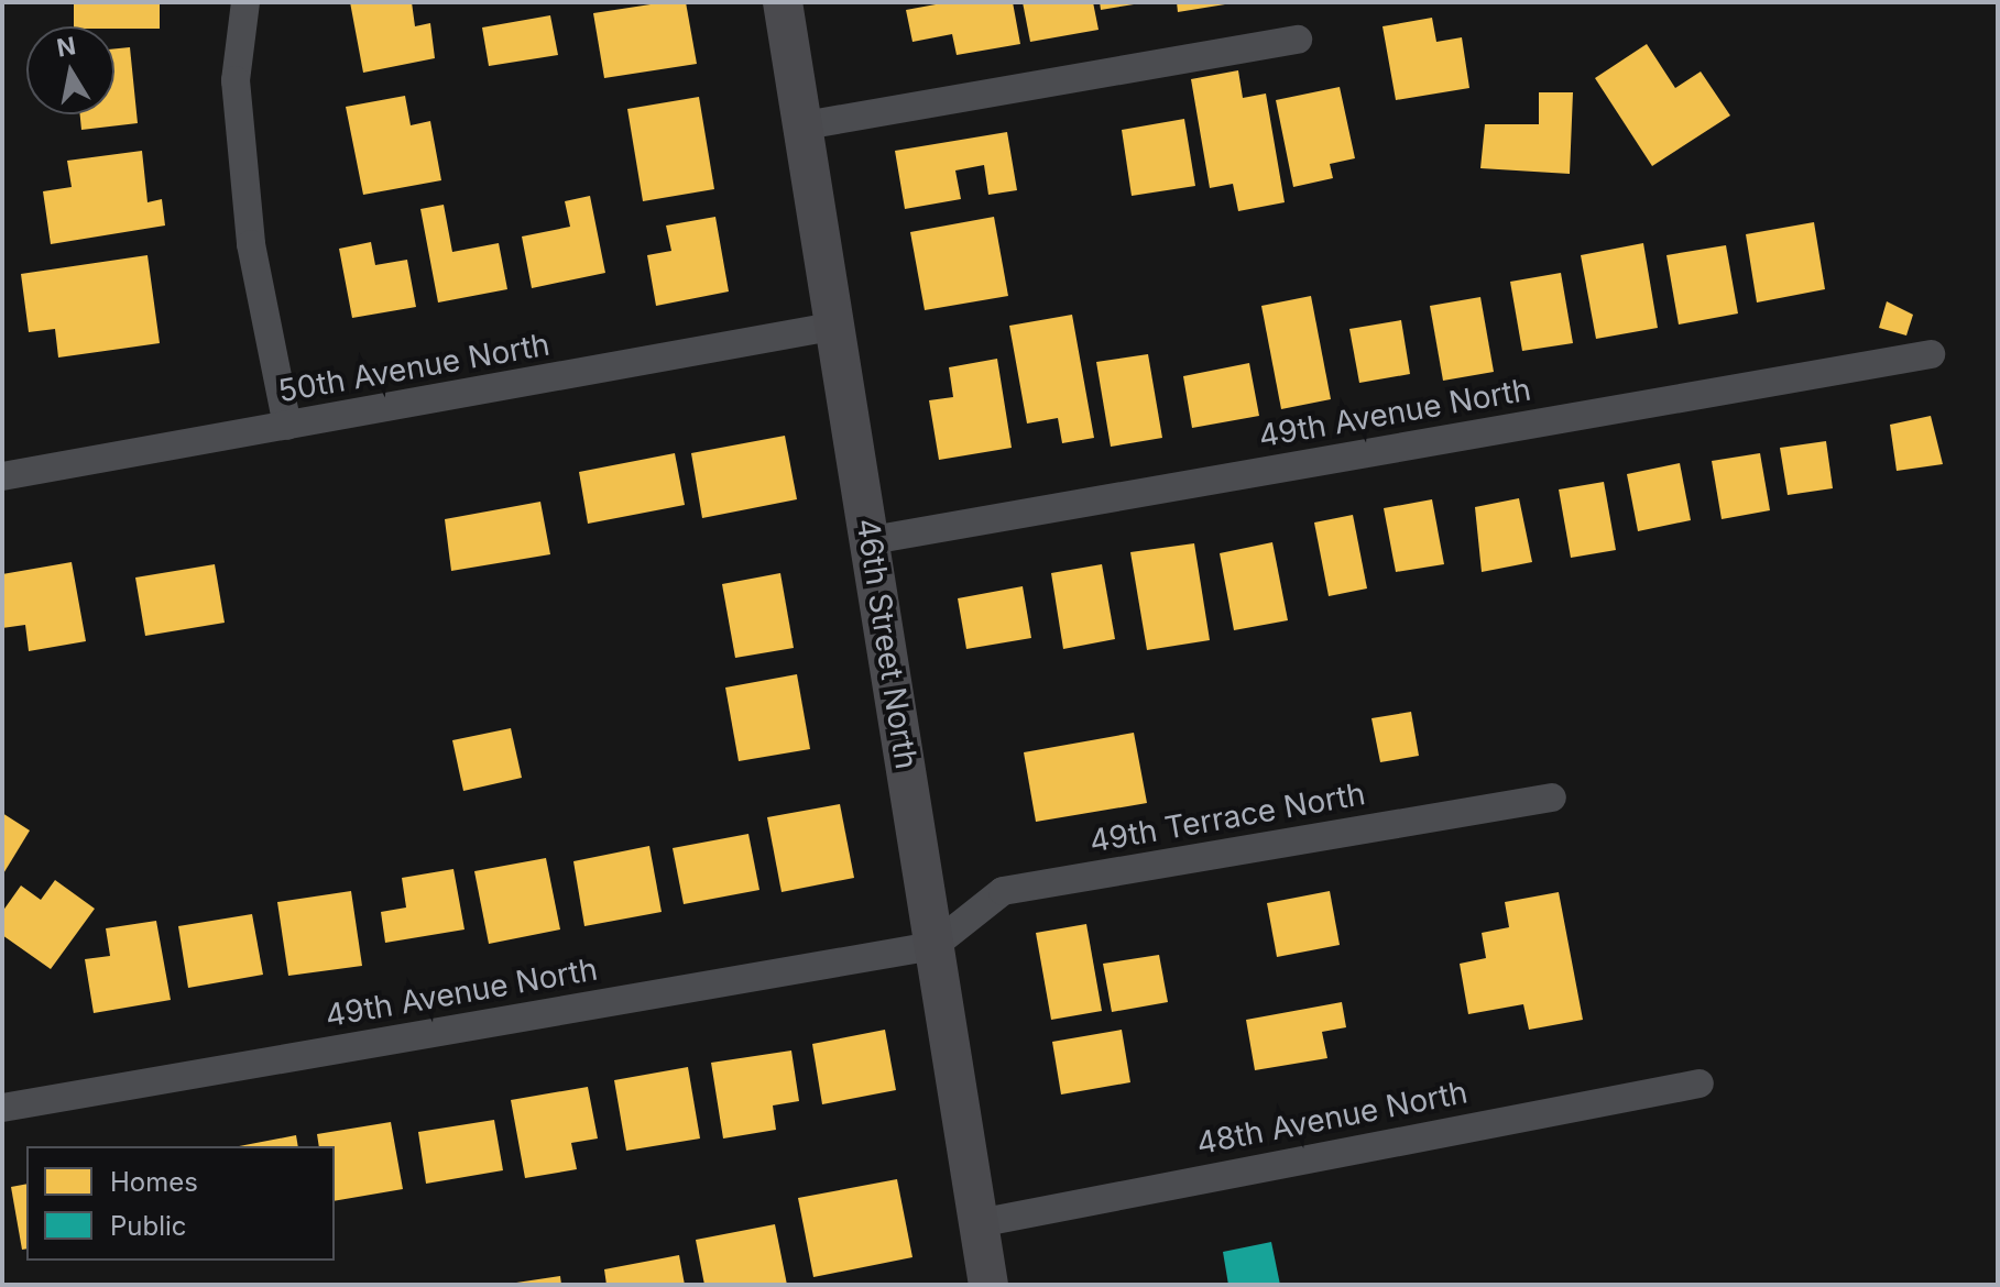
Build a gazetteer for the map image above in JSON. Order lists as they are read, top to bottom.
{
  "streets": {
    "street": [
      "50th Avenue North",
      "49th Avenue North",
      "46th Street North",
      "49th Terrace North",
      "48th Avenue North"
    ]
  },
  "crossings": [
    ["50th Avenue North", "46th Street North"],
    ["49th Avenue North", "46th Street North"],
    ["49th Avenue North", "49th Terrace North"],
    ["46th Street North", "49th Terrace North"],
    ["46th Street North", "48th Avenue North"]
  ],
  "legend": ["Homes", "Public"],
  "north": "top"
}
